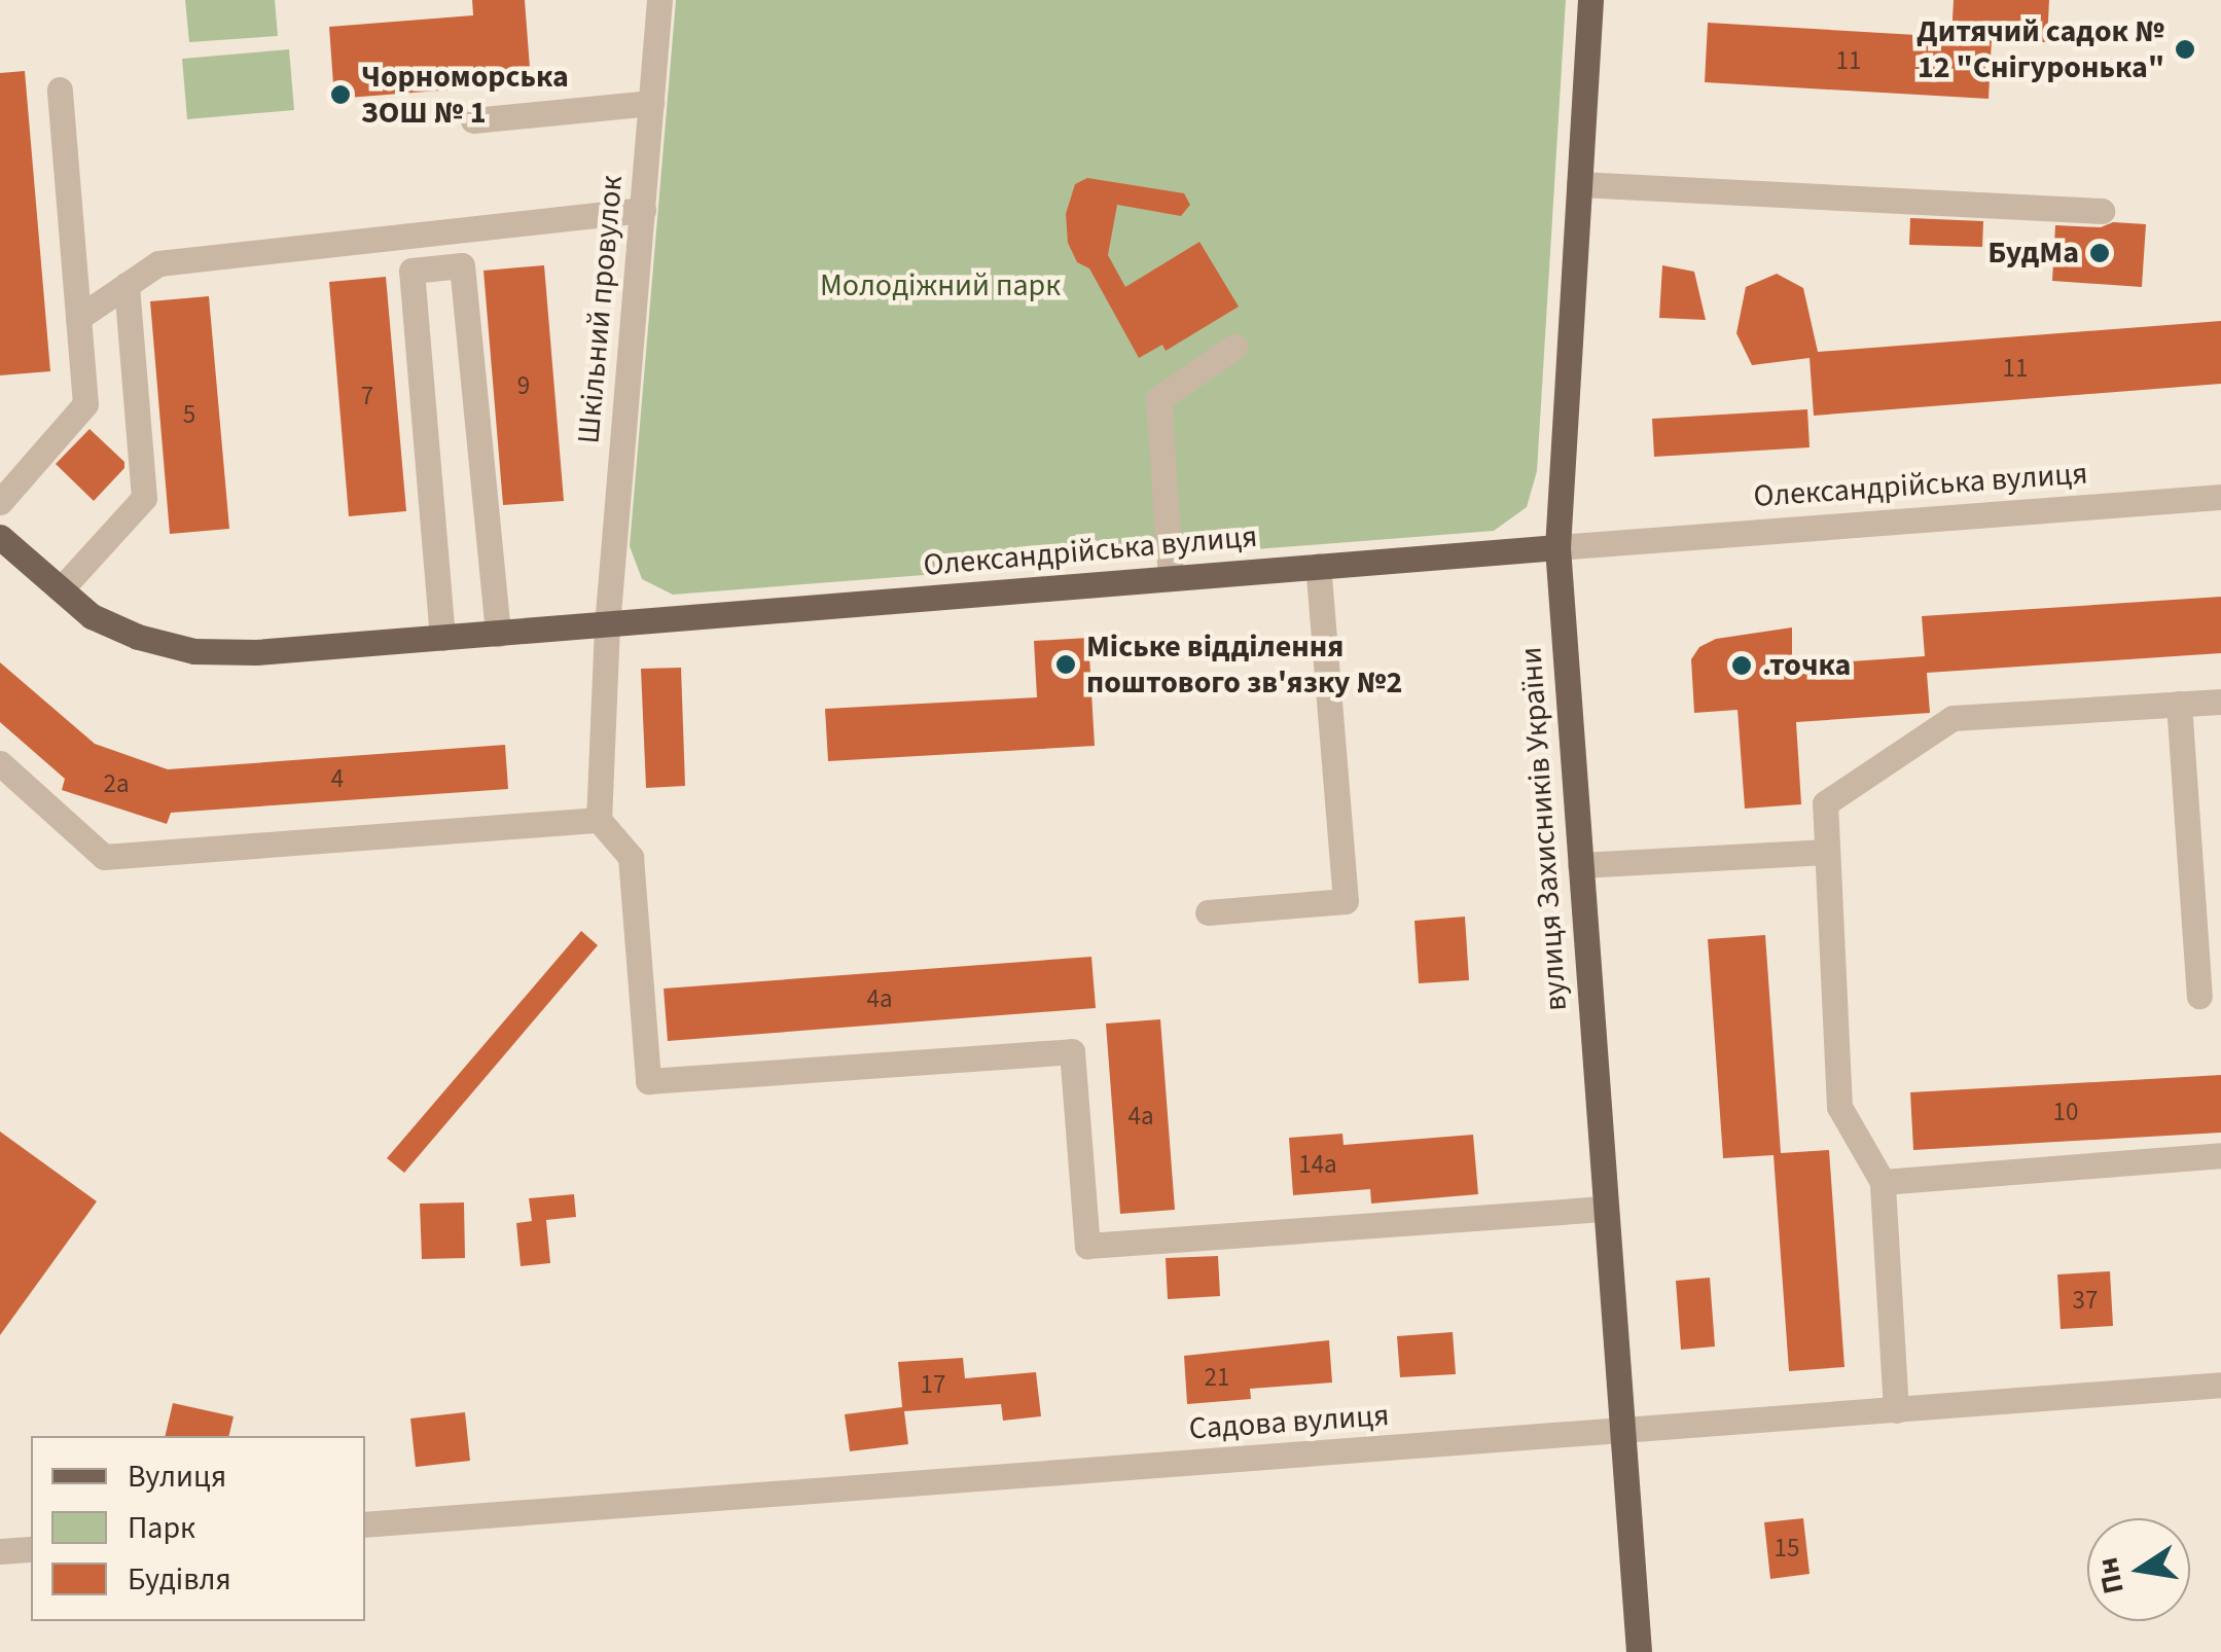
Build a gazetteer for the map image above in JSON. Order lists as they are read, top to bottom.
{
  "streets": {
    "main road": ["Олександрійська вулиця", "вулиця Захисників України"],
    "street": ["Шкільний провулок", "Садова вулиця"]
  },
  "crossings": [
    ["Шкільний провулок", "Олександрійська вулиця"],
    ["Олександрійська вулиця", "вулиця Захисників України"],
    ["вулиця Захисників України", "Садова вулиця"]
  ],
  "parks": ["Молодіжний парк"],
  "places": [
    "Дитячий садок № 12 \"Снігуронька\"",
    "Чорноморська ЗОШ № 1",
    "БудМа",
    "Міське відділення поштового зв'язку №2",
    ".точка"
  ],
  "house_numbers": [
    "11",
    "11",
    "9",
    "7",
    "5",
    "4",
    "2а",
    "4а",
    "10",
    "4а",
    "14а",
    "37",
    "21",
    "17",
    "15"
  ],
  "legend": ["Вулиця", "Парк", "Будівля"],
  "north": "left"
}
